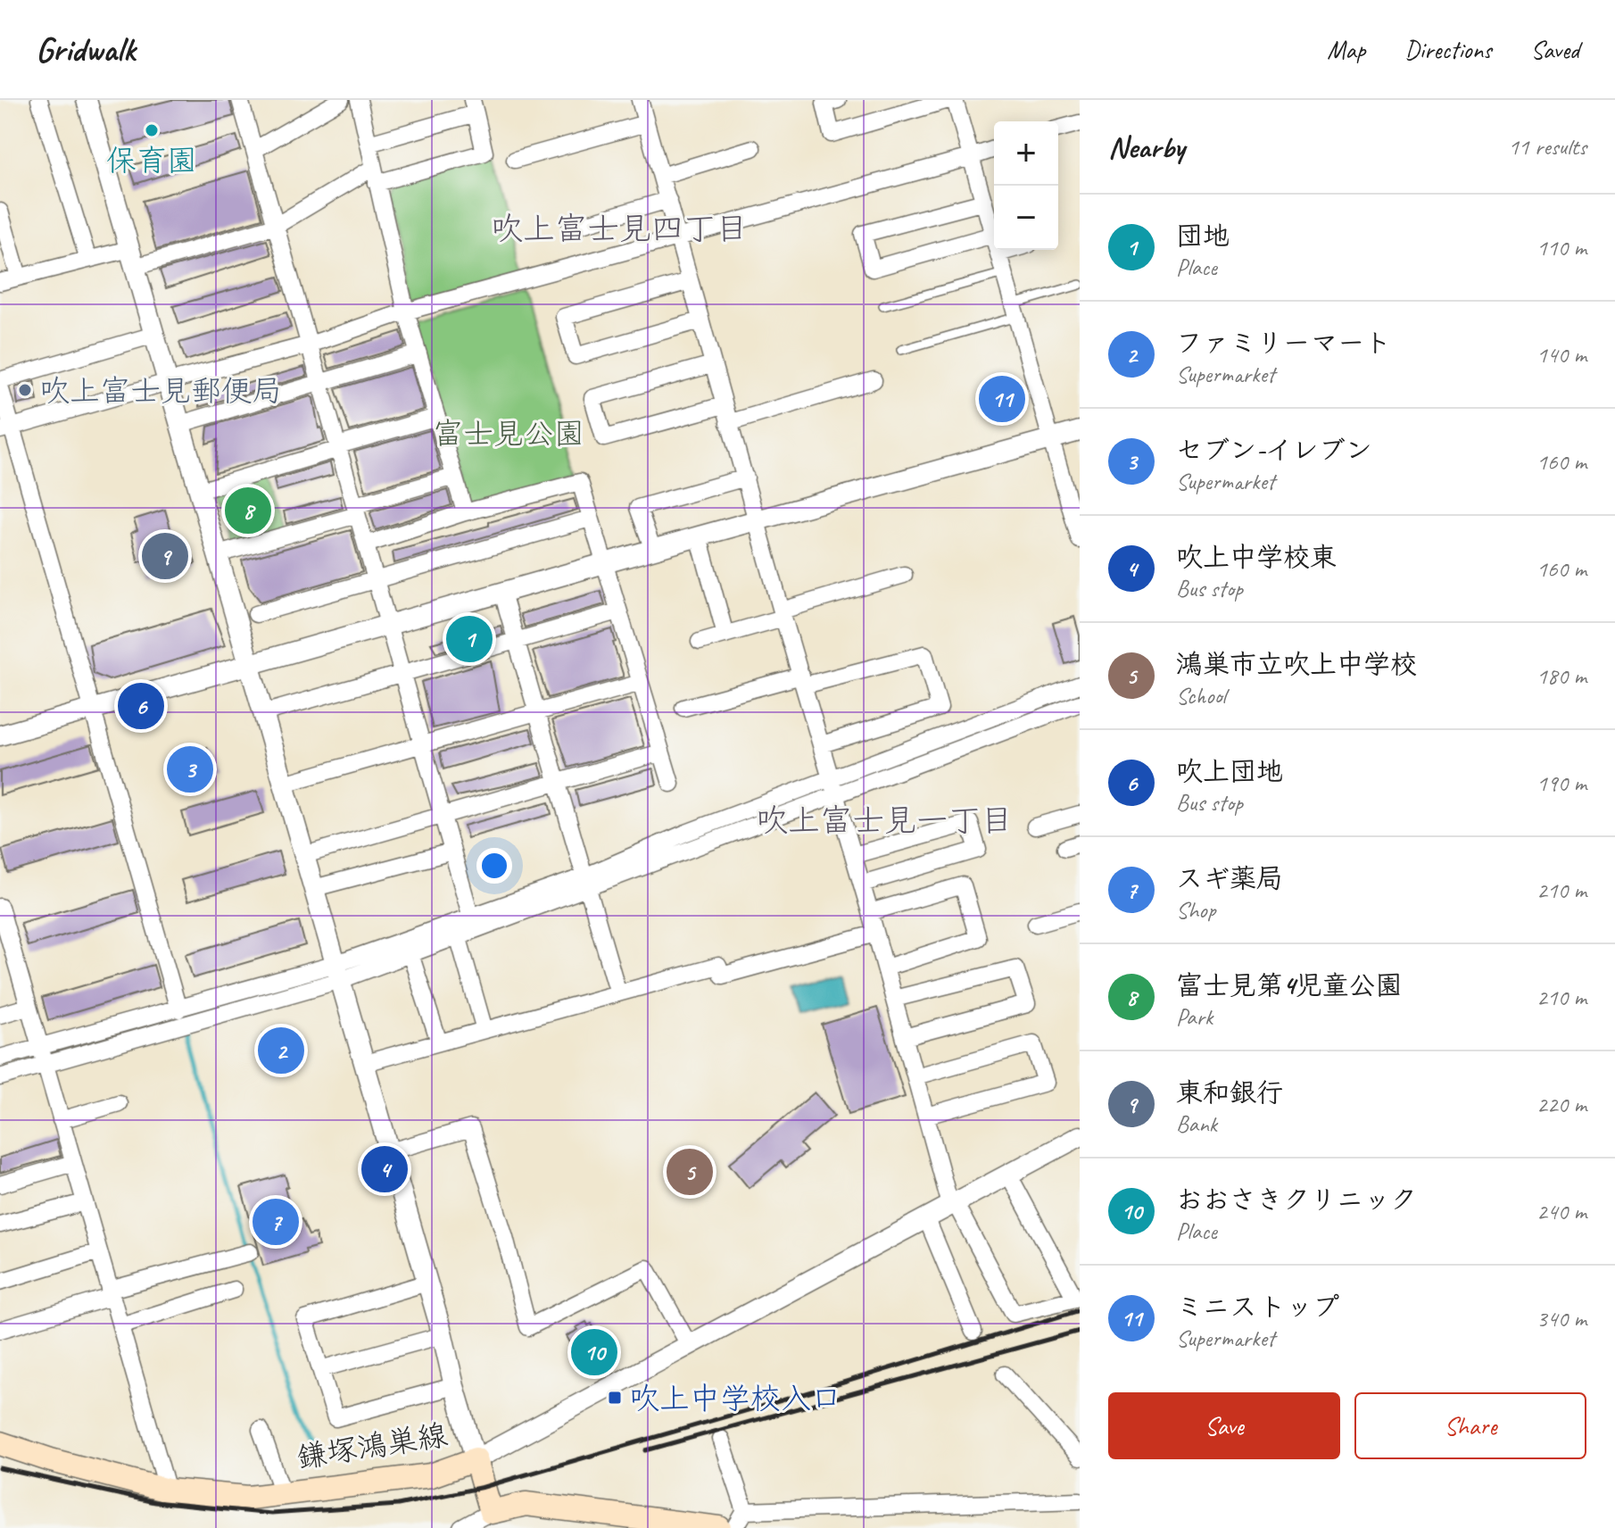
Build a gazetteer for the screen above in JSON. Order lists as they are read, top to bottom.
{
  "streets": {
    "main road": ["鎌塚鴻巣線"]
  },
  "districts": ["吹上富士見四丁目", "吹上富士見一丁目"],
  "parks": ["富士見公園"],
  "places": {
    "other": ["保育園", "吹上富士見郵便局"],
    "transit": ["吹上中学校入口"]
  },
  "page": {
    "header": "Gridwalk",
    "nav": ["Map", "Directions", "Saved"],
    "heading": ["Nearby", "11 results"],
    "map_buttons": ["+", "−"],
    "list": [
      {
        "mark": "1",
        "name": "団地",
        "note": "Place",
        "value": "110 m"
      },
      {
        "mark": "2",
        "name": "ファミリーマート",
        "note": "Supermarket",
        "value": "140 m"
      },
      {
        "mark": "3",
        "name": "セブン-イレブン",
        "note": "Supermarket",
        "value": "160 m"
      },
      {
        "mark": "4",
        "name": "吹上中学校東",
        "note": "Bus stop",
        "value": "160 m"
      },
      {
        "mark": "5",
        "name": "鴻巣市立吹上中学校",
        "note": "School",
        "value": "180 m"
      },
      {
        "mark": "6",
        "name": "吹上団地",
        "note": "Bus stop",
        "value": "190 m"
      },
      {
        "mark": "7",
        "name": "スギ薬局",
        "note": "Shop",
        "value": "210 m"
      },
      {
        "mark": "8",
        "name": "富士見第4児童公園",
        "note": "Park",
        "value": "210 m"
      },
      {
        "mark": "9",
        "name": "東和銀行",
        "note": "Bank",
        "value": "220 m"
      },
      {
        "mark": "10",
        "name": "おおさきクリニック",
        "note": "Place",
        "value": "240 m"
      },
      {
        "mark": "11",
        "name": "ミニストップ",
        "note": "Supermarket",
        "value": "340 m"
      }
    ],
    "pins": [
      "11",
      "8",
      "9",
      "1",
      "6",
      "3",
      "2",
      "4",
      "5",
      "7",
      "10"
    ],
    "buttons": ["Save", "Share"]
  }
}
